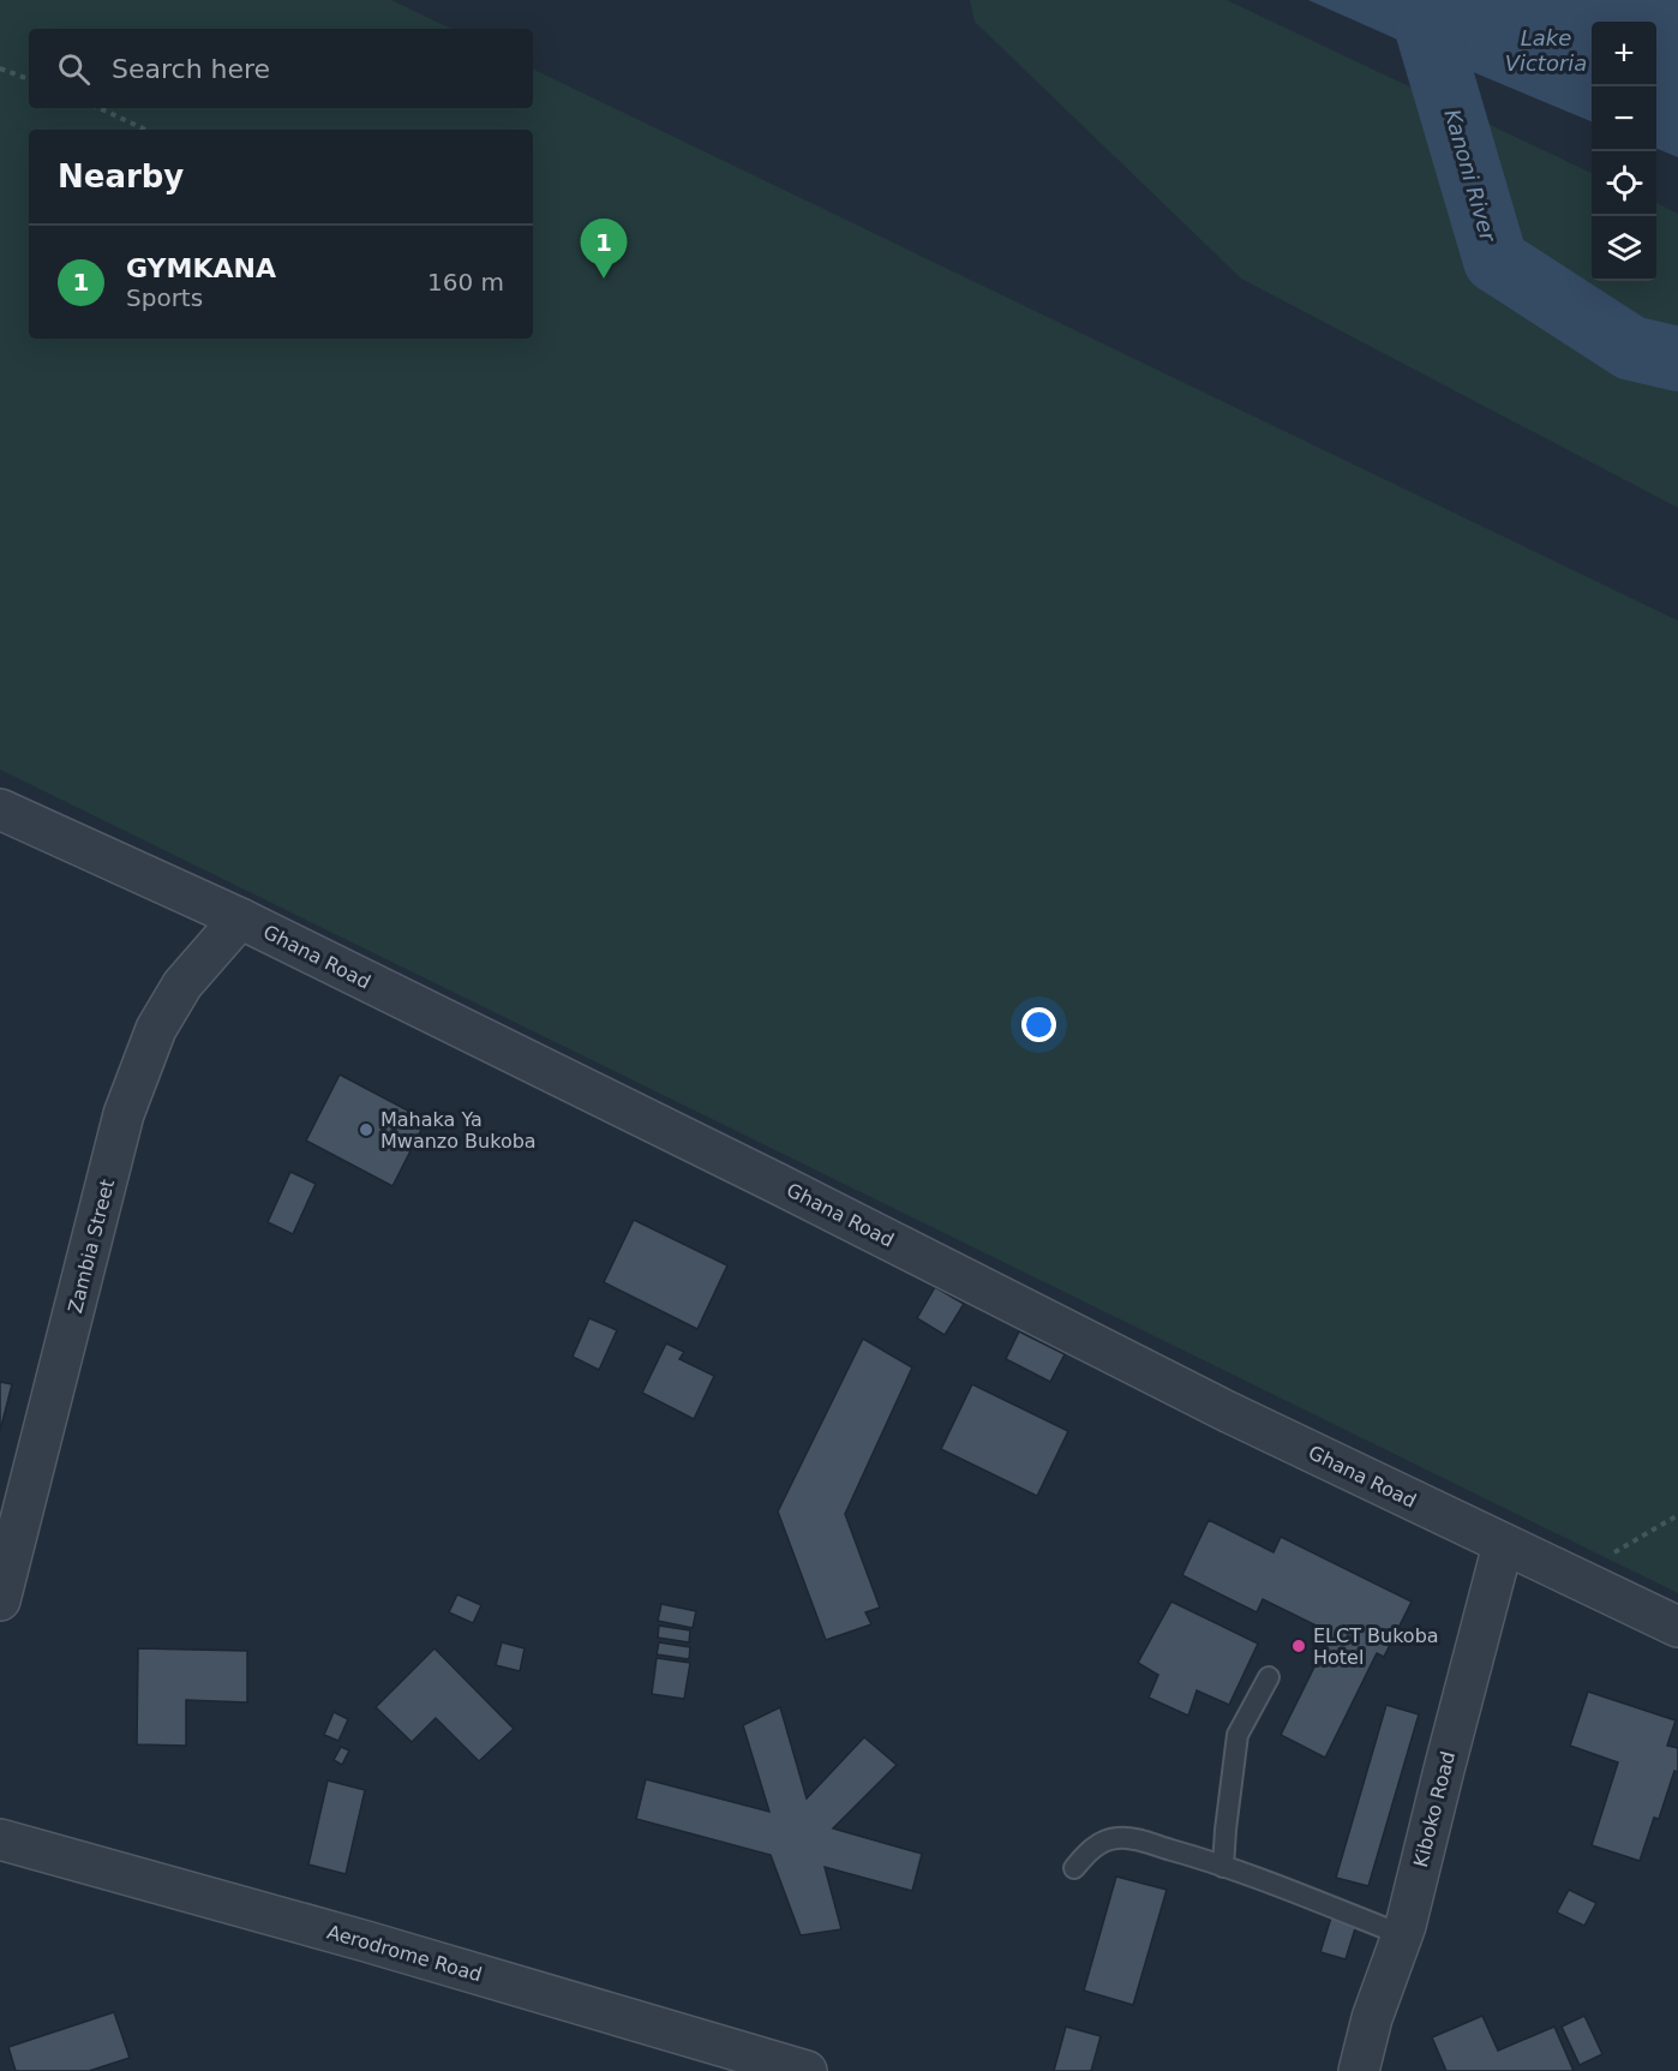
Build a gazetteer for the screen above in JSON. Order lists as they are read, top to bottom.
{
  "streets": {
    "street": [
      "Ghana Road",
      "Zambia Street",
      "Kiboko Road",
      "Aerodrome Road"
    ]
  },
  "crossings": [
    ["Ghana Road", "Zambia Street"],
    ["Ghana Road", "Kiboko Road"]
  ],
  "water": ["Lake Victoria", "Kanoni River"],
  "places": ["Mahaka Ya Mwanzo Bukoba", "ELCT Bukoba Hotel"],
  "page": {
    "map_buttons": ["+", "−"],
    "search": "Search here",
    "heading": "Nearby",
    "pins": "1",
    "list": [
      {
        "mark": "1",
        "name": "GYMKANA",
        "note": "Sports",
        "value": "160 m"
      }
    ]
  }
}
